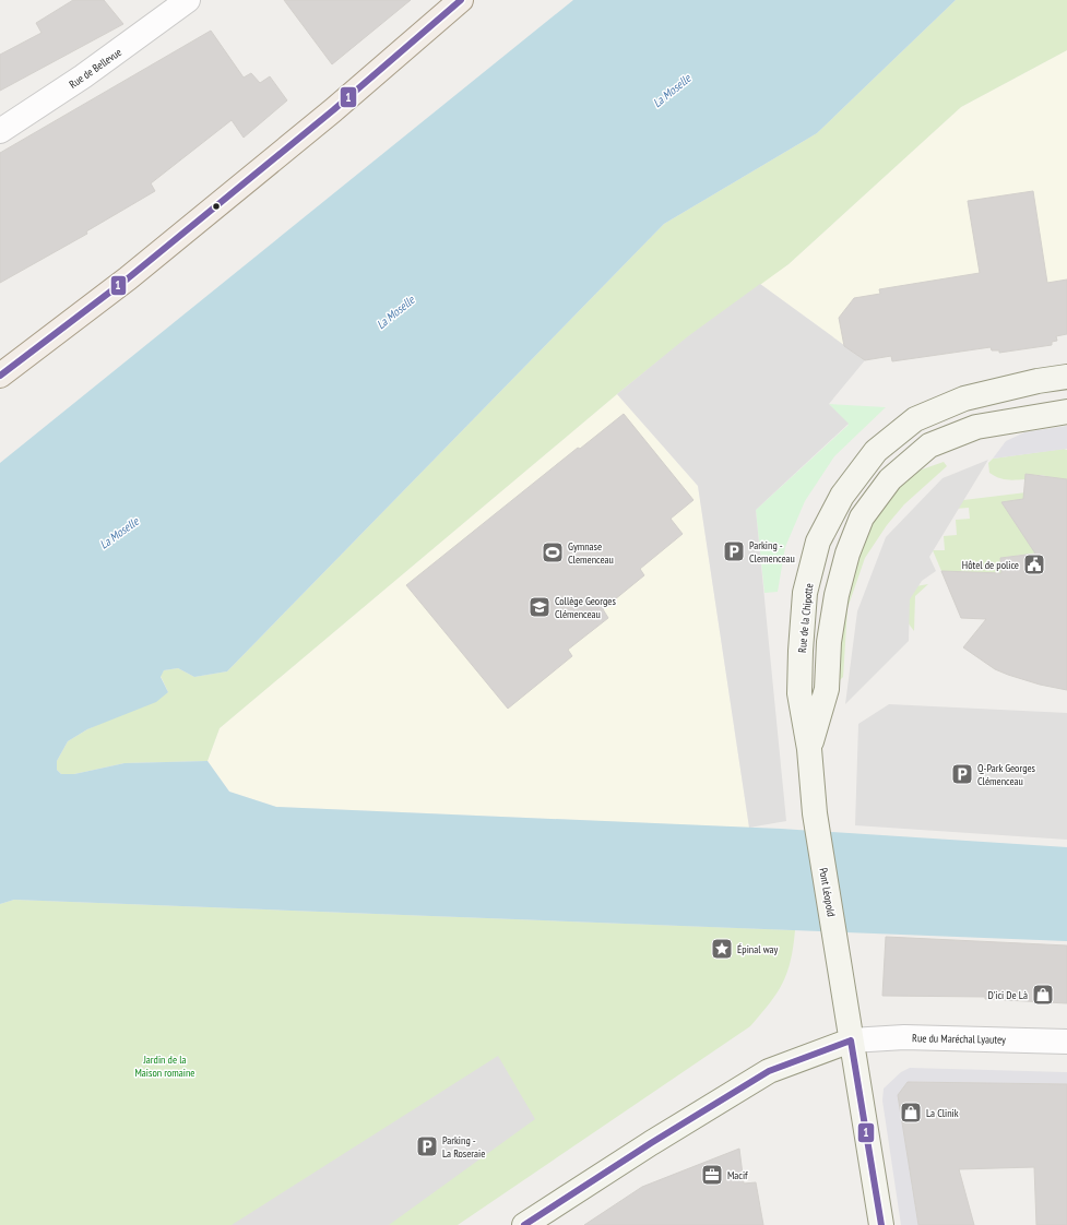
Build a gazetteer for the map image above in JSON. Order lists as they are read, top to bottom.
{
  "streets": {
    "main road": ["Rue de la Chipotte", "Pont Léopold"],
    "street": ["Rue de Bellevue", "Rue du Maréchal Lyautey"]
  },
  "crossings": [
    ["Rue de la Chipotte", "Pont Léopold"],
    ["Pont Léopold", "Rue du Maréchal Lyautey"]
  ],
  "water": ["La Moselle"],
  "parks": ["Jardin de la Maison romaine"],
  "places": {
    "parking": ["Parking - Clemenceau", "Q-Park Georges Clémenceau", "Parking - La Roseraie"],
    "sports": ["Gymnase Clemenceau"],
    "public building": ["Hôtel de police"],
    "school or university": ["Collège Georges Clémenceau"],
    "place": ["Épinal way"],
    "shop": ["D'ici De Là", "La Clinik"],
    "office": ["Macif"]
  },
  "lines": ["transit line 1"]
}
